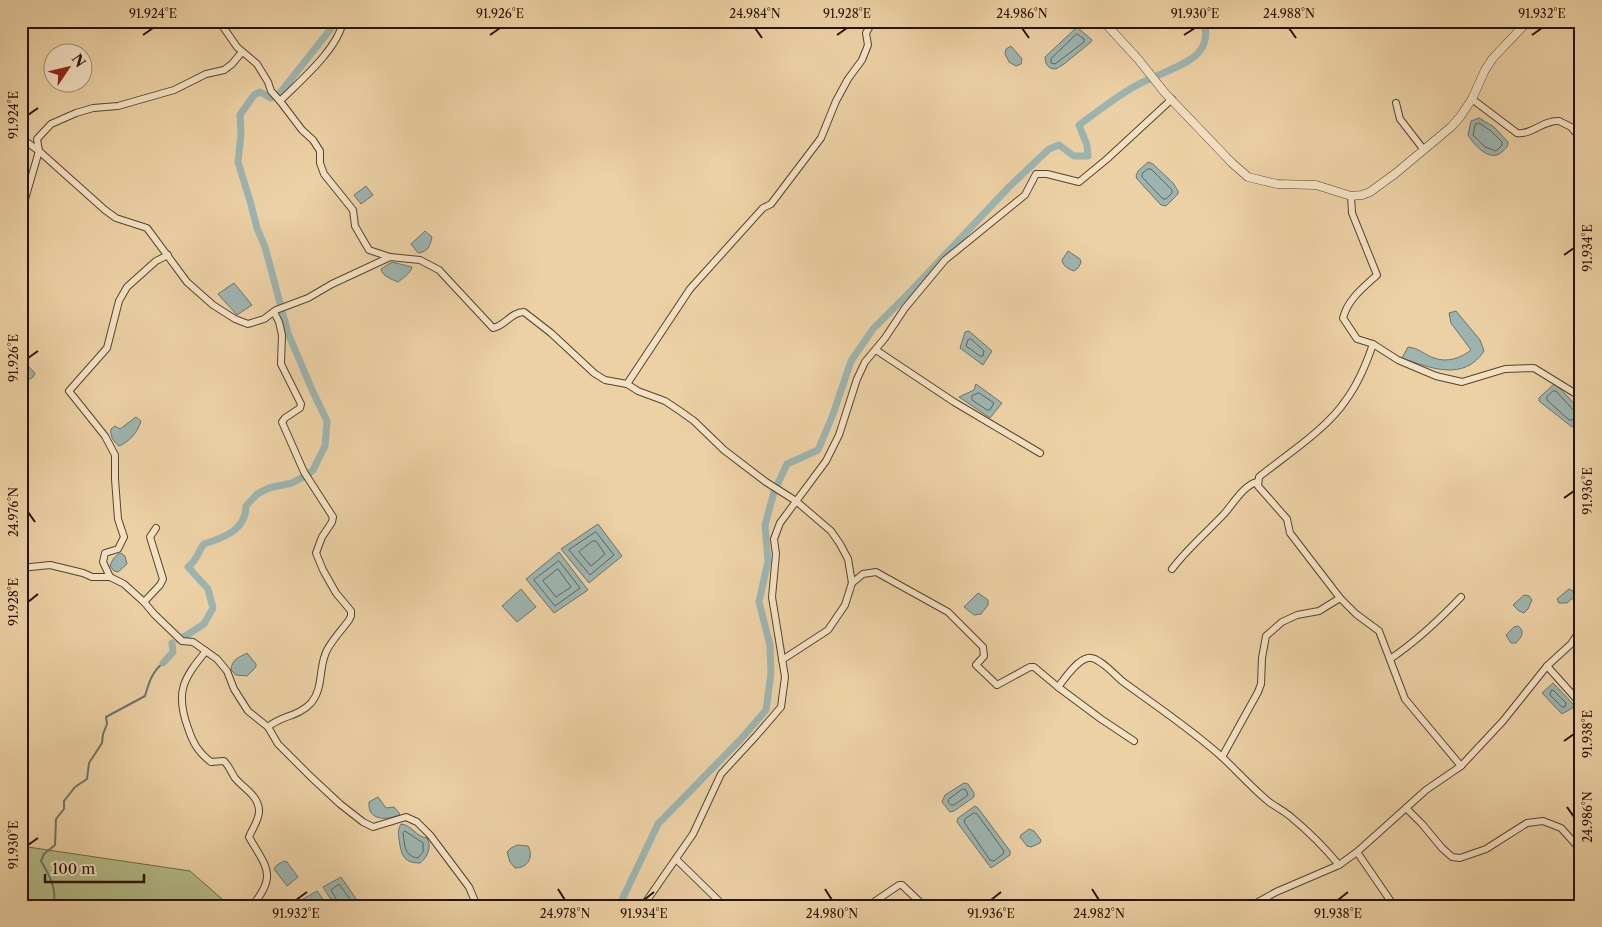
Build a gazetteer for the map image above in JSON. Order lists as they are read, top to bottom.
{
  "scale_bar": "100 m",
  "north": "top right",
  "coordinates": [
    "91.924°E",
    "91.926°E",
    "24.984°N",
    "91.928°E",
    "24.986°N",
    "91.930°E",
    "24.988°N",
    "91.932°E",
    "91.934°E",
    "91.936°E",
    "24.976°N",
    "91.938°E",
    "24.978°N",
    "24.980°N",
    "24.982°N"
  ]
}
